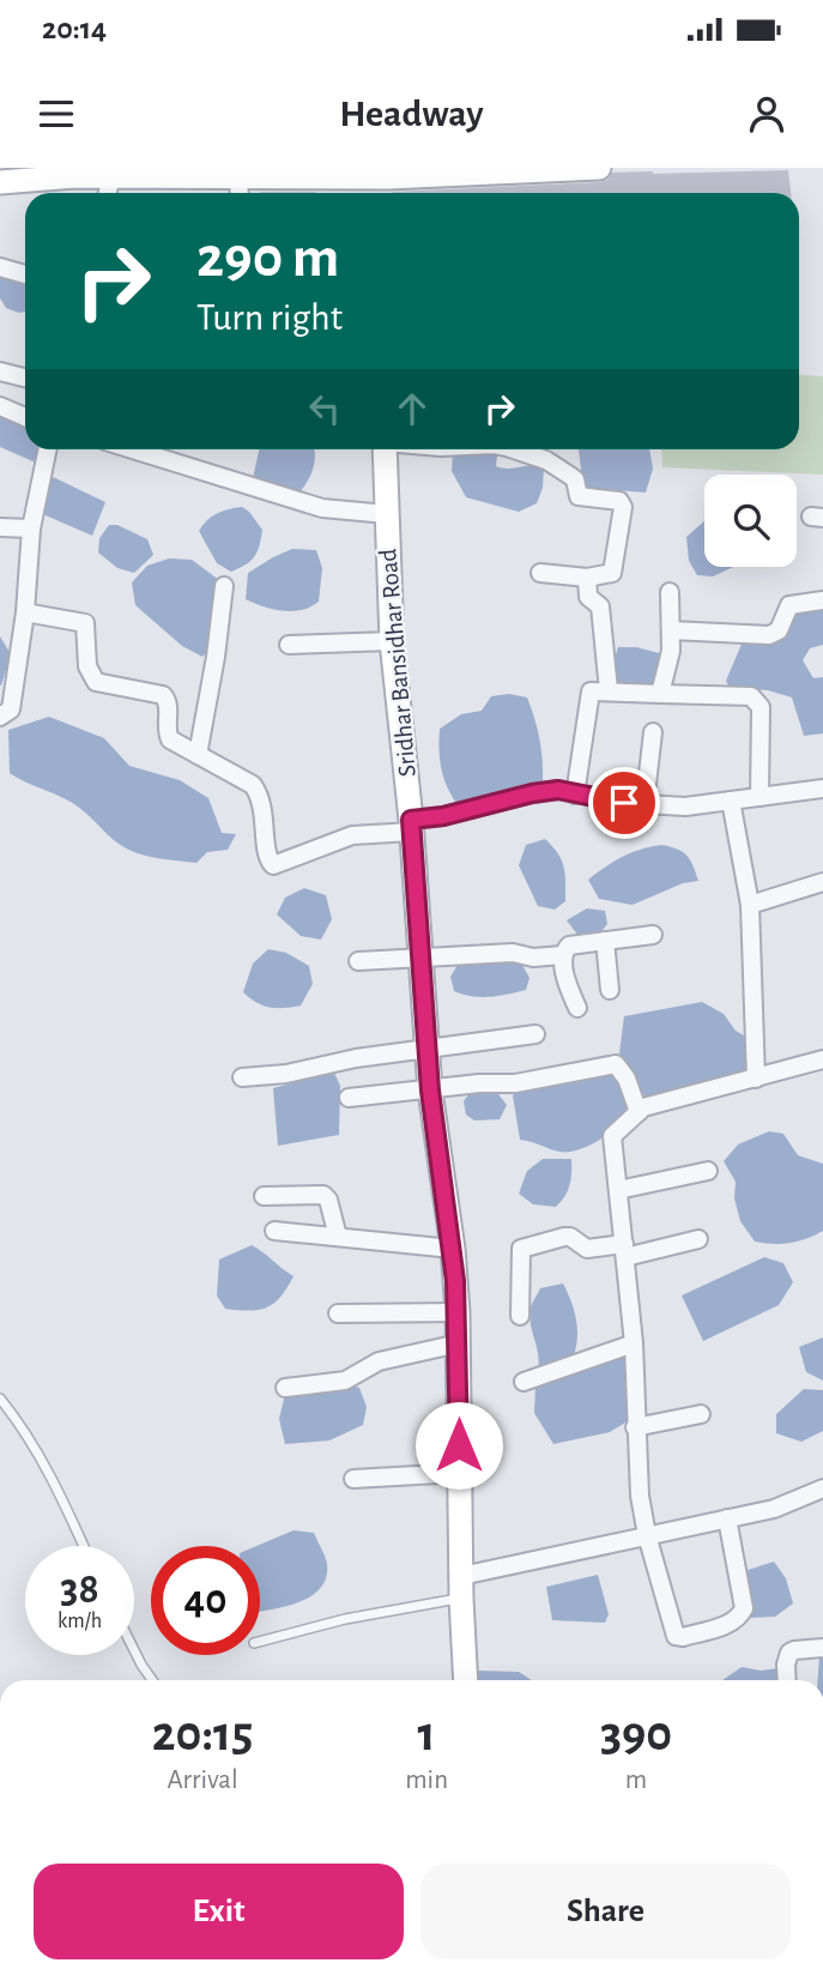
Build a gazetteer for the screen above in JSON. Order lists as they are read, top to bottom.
{
  "streets": {
    "street": ["Sridhar Bansidhar Road"]
  },
  "page": {
    "status": "20:14",
    "header": "Headway",
    "turn": ["290 m", "Turn right"],
    "speed": "38 km/h",
    "limit": "40",
    "eta": [
      "20:15",
      "Arrival",
      "1",
      "min",
      "390",
      "m"
    ],
    "buttons": ["Exit", "Share"]
  }
}
